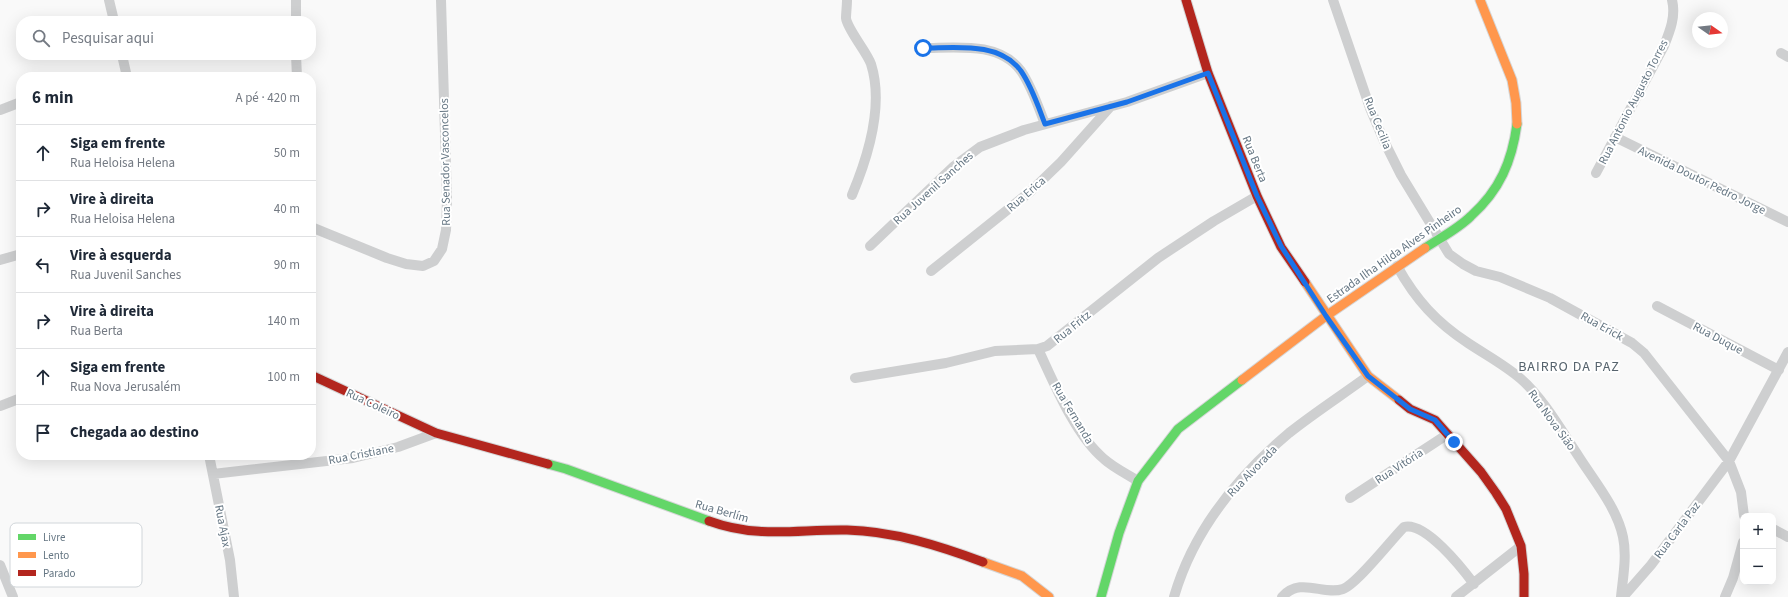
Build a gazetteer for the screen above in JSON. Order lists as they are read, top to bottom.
{
  "streets": {
    "street": [
      "Rua Antonio Augusto Torres",
      "Rua Cecilia",
      "Rua Berta",
      "Rua Senador Vasconcelos",
      "Avenida Doutor Pedro Jorge",
      "Rua Juvenil Sanches",
      "Rua Erica",
      "Estrada Ilha Hilda Alves Pinheiro",
      "Rua Erick",
      "Rua Fritz",
      "Rua Duque",
      "Rua Coleiro",
      "Rua Fernanda",
      "Rua Nova Sião",
      "Rua Cristiane",
      "Rua Vitória",
      "Rua Alvorada",
      "Rua Berlím",
      "Rua Ajax",
      "Rua Carla Paz"
    ]
  },
  "crossings": [
    ["Rua Antonio Augusto Torres", "Avenida Doutor Pedro Jorge"],
    ["Rua Cecilia", "Estrada Ilha Hilda Alves Pinheiro"],
    ["Rua Cecilia", "Rua Erick"],
    ["Rua Berta", "Rua Juvenil Sanches"],
    ["Rua Berta", "Estrada Ilha Hilda Alves Pinheiro"],
    ["Rua Berta", "Rua Fritz"],
    ["Rua Berta", "Rua Vitória"],
    ["Rua Berta", "Rua Alvorada"],
    ["Rua Juvenil Sanches", "Rua Erica"],
    ["Estrada Ilha Hilda Alves Pinheiro", "Rua Erick"],
    ["Estrada Ilha Hilda Alves Pinheiro", "Rua Fernanda"],
    ["Estrada Ilha Hilda Alves Pinheiro", "Rua Nova Sião"],
    ["Rua Erick", "Rua Carla Paz"],
    ["Rua Fritz", "Rua Fernanda"],
    ["Rua Duque", "Rua Carla Paz"],
    ["Rua Coleiro", "Rua Cristiane"],
    ["Rua Coleiro", "Rua Berlím"],
    ["Rua Nova Sião", "Rua Carla Paz"],
    ["Rua Cristiane", "Rua Berlím"],
    ["Rua Cristiane", "Rua Ajax"]
  ],
  "districts": ["BAIRRO DA PAZ"],
  "legend": ["Livre", "Lento", "Parado"],
  "north": "right",
  "page": {
    "search": "Pesquisar aqui",
    "heading": ["6 min", "A pé · 420 m"],
    "list": [
      ["Siga em frente", "Rua Heloisa Helena", "50 m"],
      ["Vire à direita", "Rua Heloisa Helena", "40 m"],
      ["Vire à esquerda", "Rua Juvenil Sanches", "90 m"],
      ["Vire à direita", "Rua Berta", "140 m"],
      ["Siga em frente", "Rua Nova Jerusalém", "100 m"],
      "Chegada ao destino"
    ],
    "map_buttons": ["+", "−"]
  }
}
